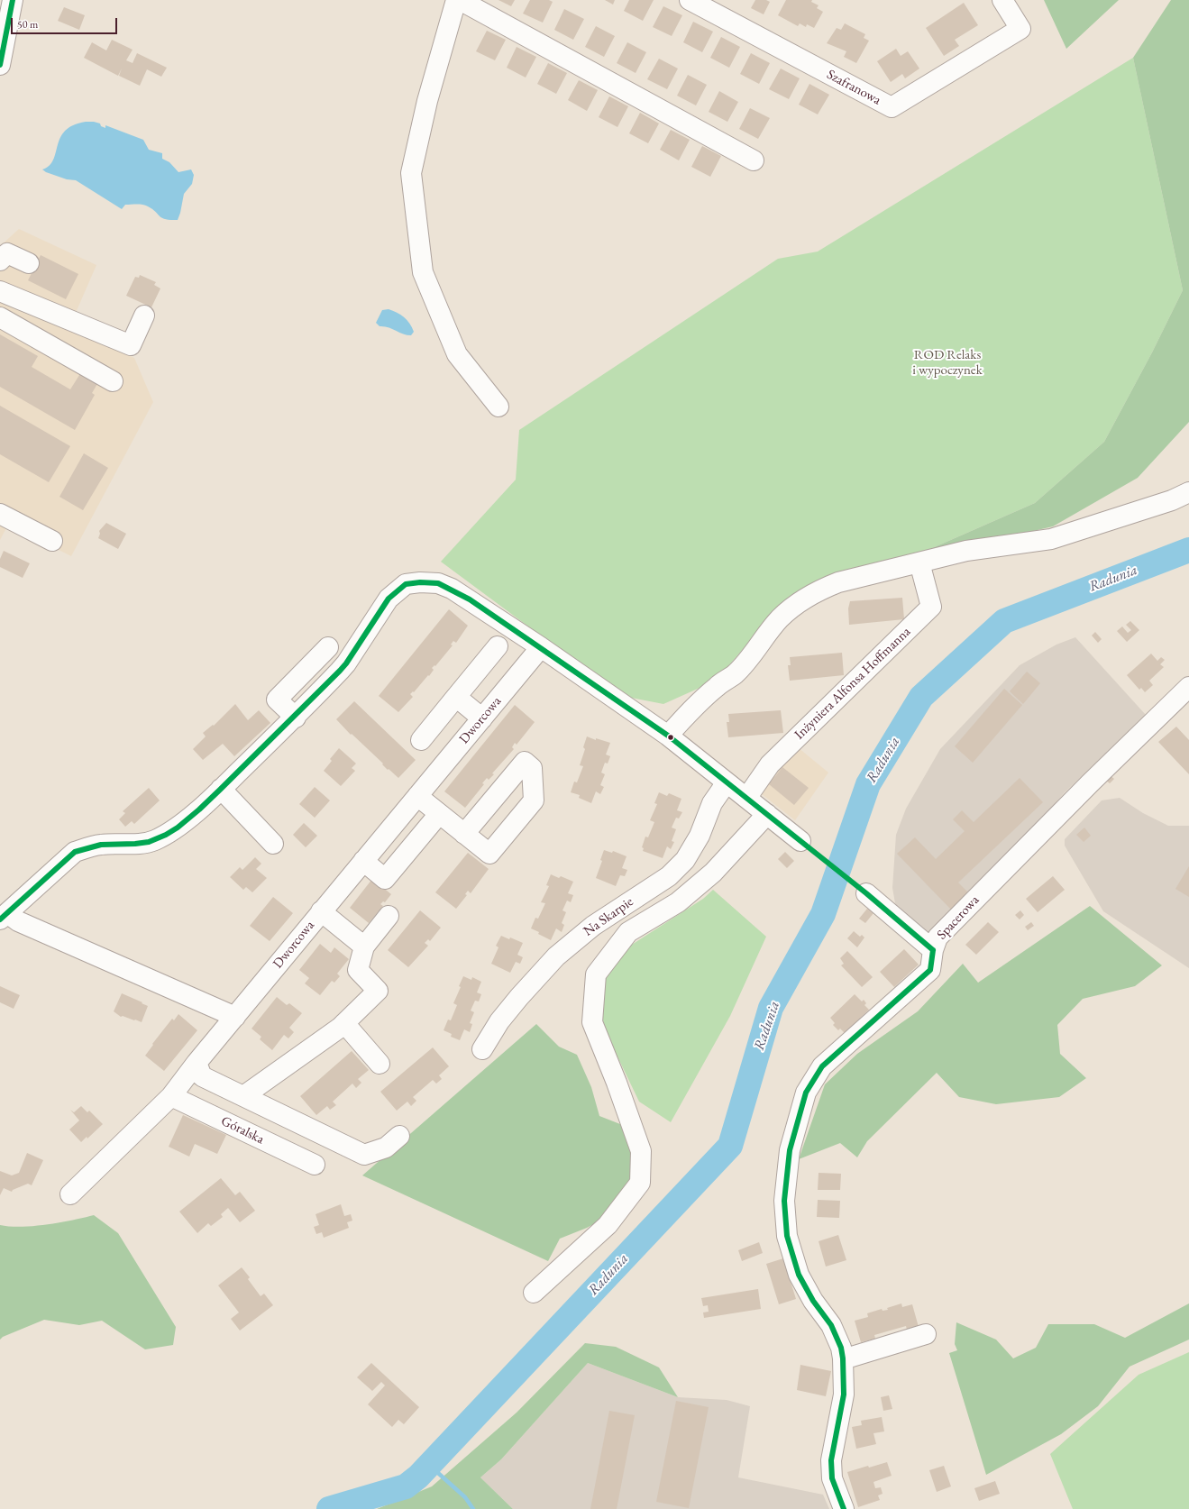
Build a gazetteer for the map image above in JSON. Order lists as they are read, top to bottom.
{
  "streets": {
    "street": [
      "Szafranowa",
      "Inżyniera Alfonsa Hoffmanna",
      "Dworcowa",
      "Na Skarpie",
      "Spacerowa",
      "Góralska"
    ]
  },
  "water": ["Radunia"],
  "parks": ["ROD Relaks i wypoczynek"],
  "scale_bar": "50 m"
}
